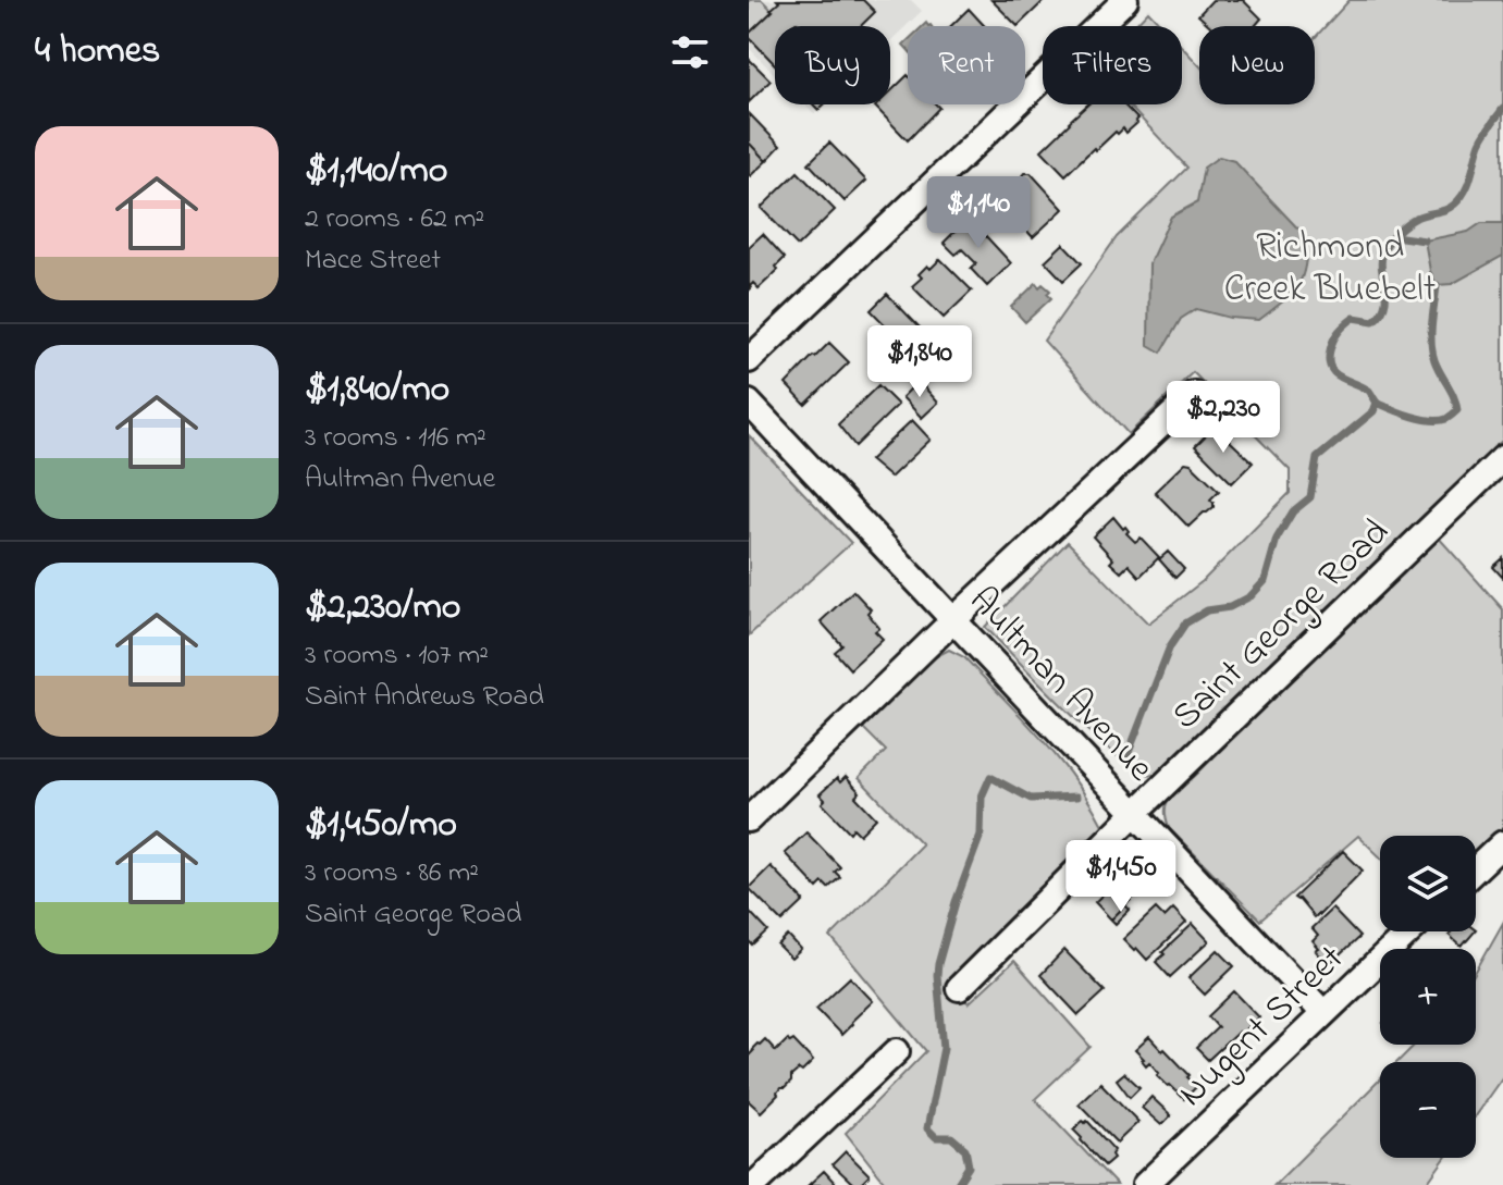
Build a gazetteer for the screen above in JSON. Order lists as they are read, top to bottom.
{
  "streets": {
    "street": ["Saint George Road", "Aultman Avenue", "Nugent Street"]
  },
  "crossings": [
    ["Saint George Road", "Aultman Avenue"],
    ["Aultman Avenue", "Nugent Street"]
  ],
  "parks": ["Richmond Creek Bluebelt"],
  "page": {
    "heading": "4 homes",
    "chip": [
      "Buy",
      "Rent",
      "Filters",
      "New"
    ],
    "list": [
      {
        "name": "$1,140/mo",
        "note": "2 rooms · 62 m² · Mace Street"
      },
      {
        "name": "$1,840/mo",
        "note": "3 rooms · 116 m² · Aultman Avenue"
      },
      {
        "name": "$2,230/mo",
        "note": "3 rooms · 107 m² · Saint Andrews Road"
      },
      {
        "name": "$1,450/mo",
        "note": "3 rooms · 86 m² · Saint George Road"
      }
    ],
    "price": [
      "$1,140",
      "$1,840",
      "$2,230",
      "$1,450"
    ],
    "map_buttons": ["+", "−"]
  }
}
